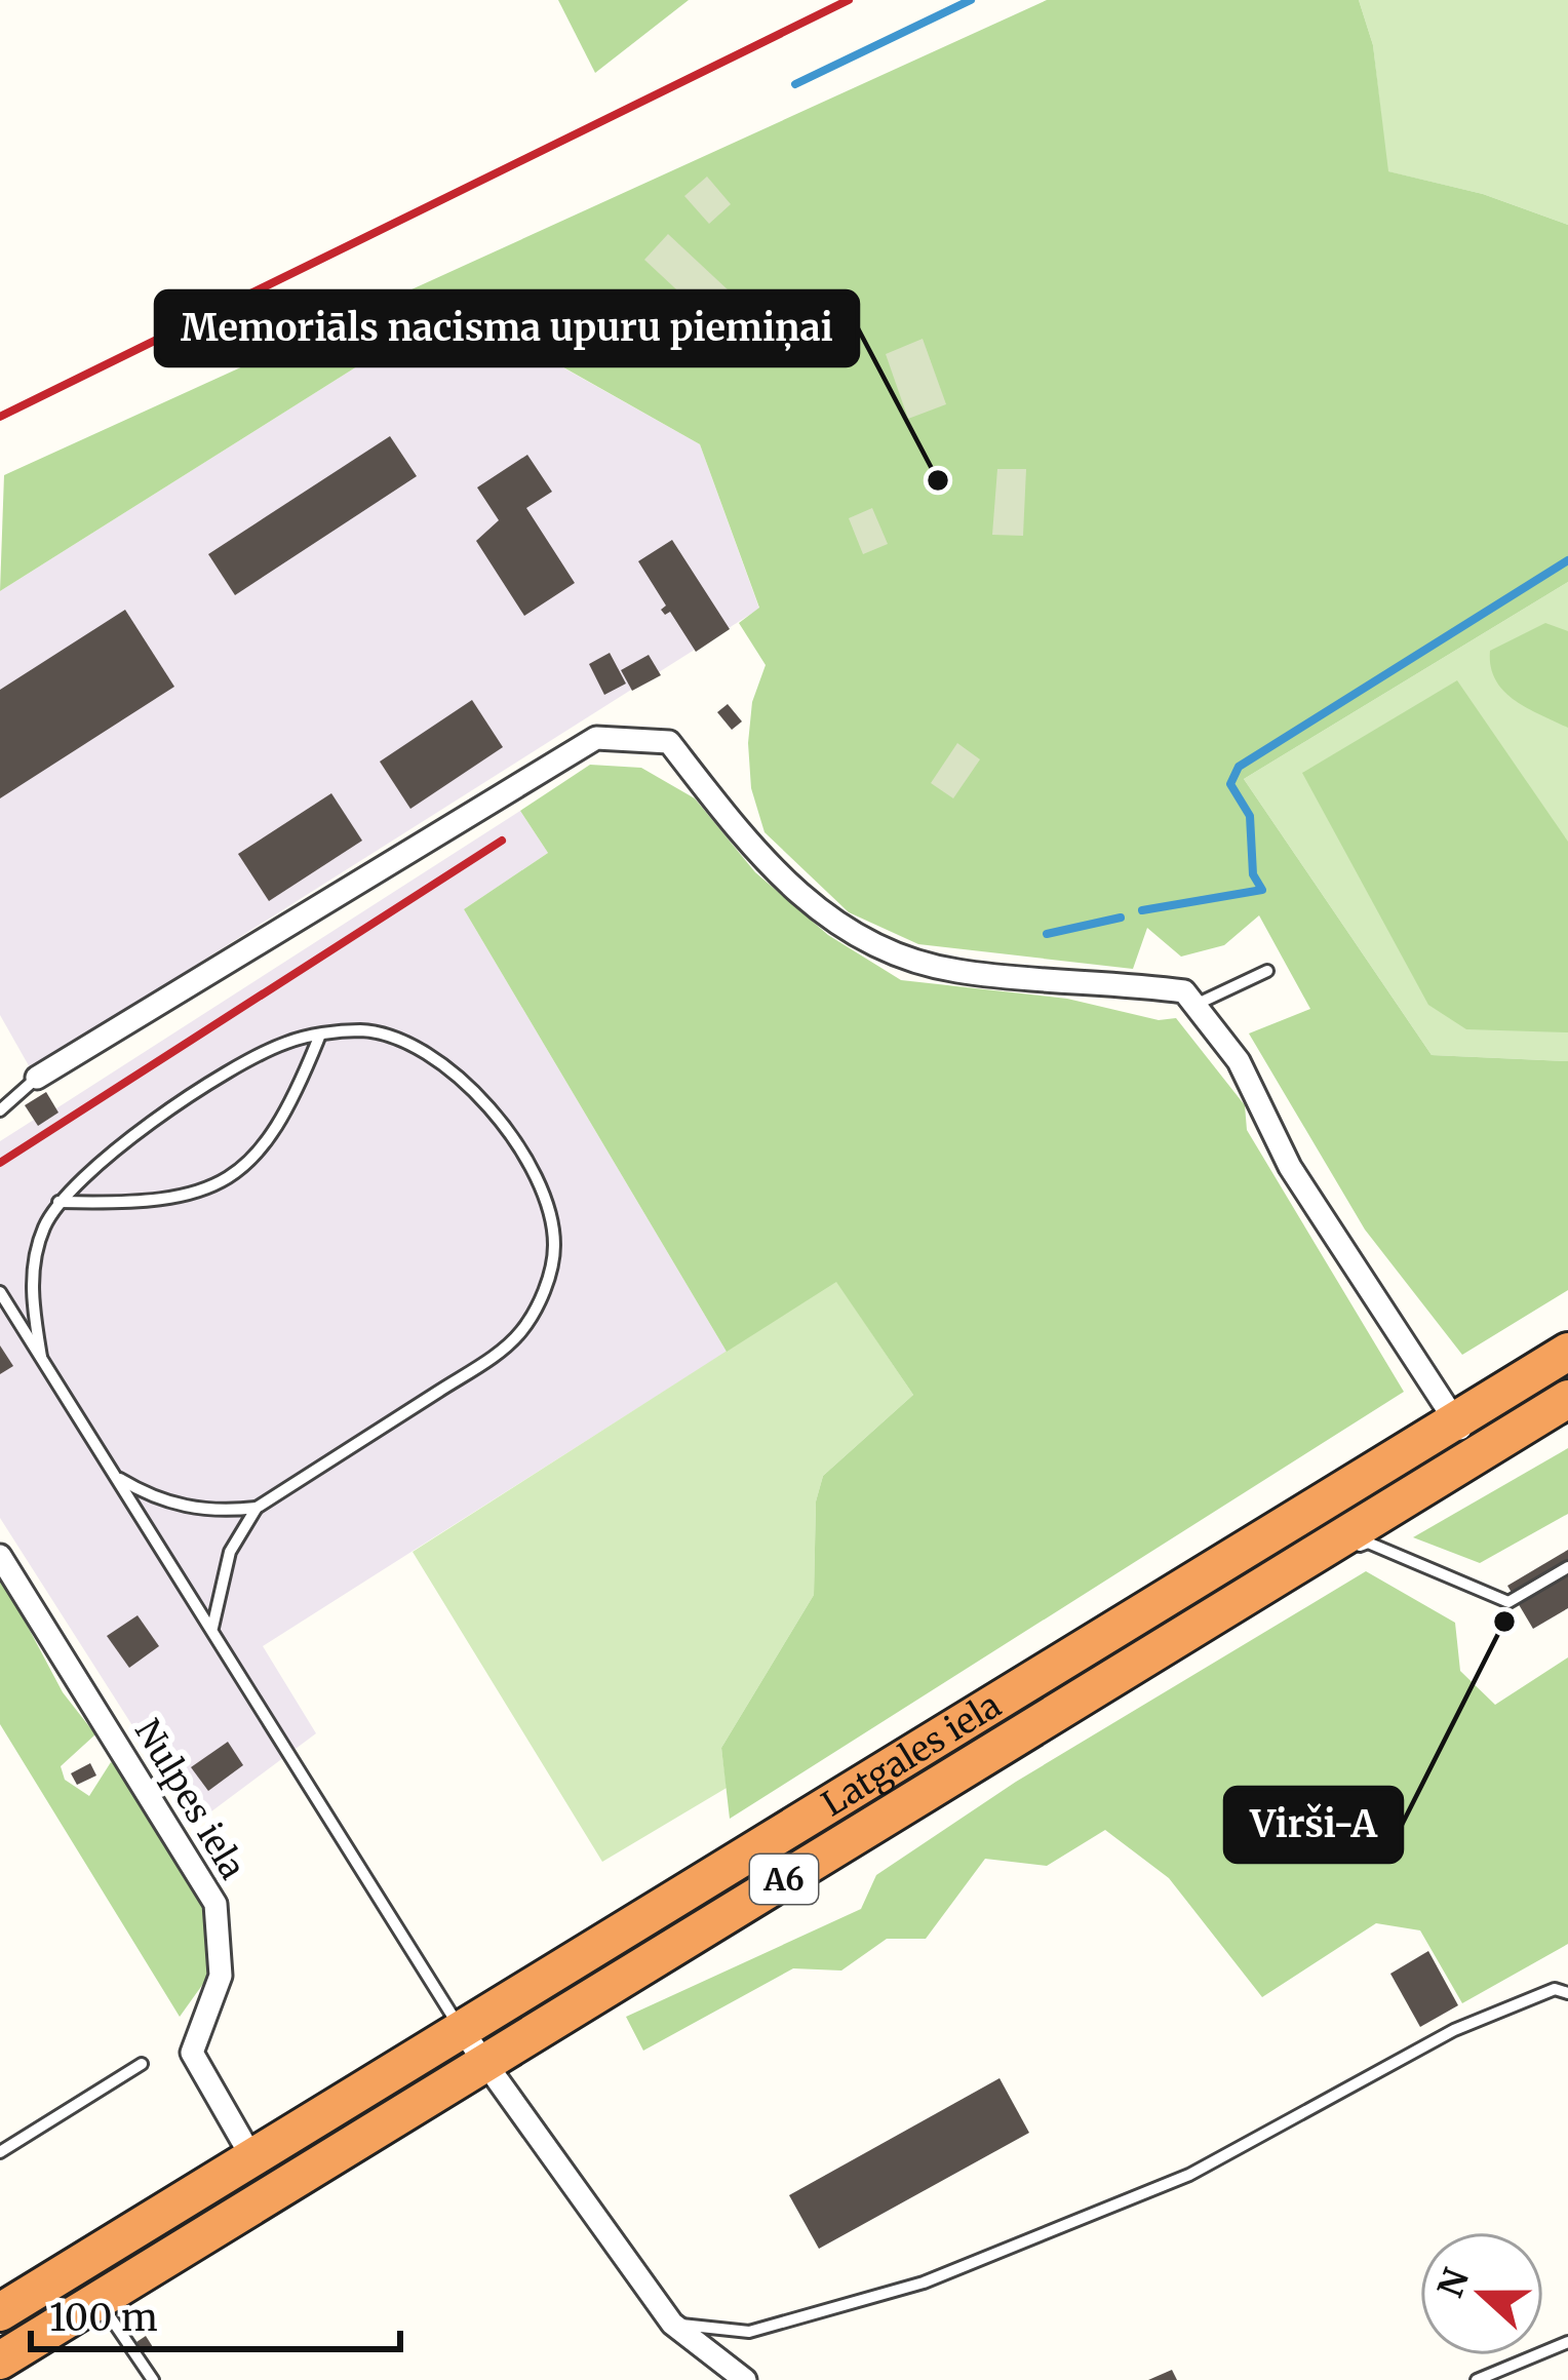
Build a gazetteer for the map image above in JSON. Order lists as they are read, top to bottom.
{
  "streets": {
    "highway": ["Latgales iela", "A6"],
    "street": ["Nulpes iela"]
  },
  "crossings": [
    ["Latgales iela", "Nulpes iela"]
  ],
  "places": ["Memoriāls nacisma upuru piemiņai", "Virši-A"],
  "scale_bar": "100 m",
  "north": "left"
}
